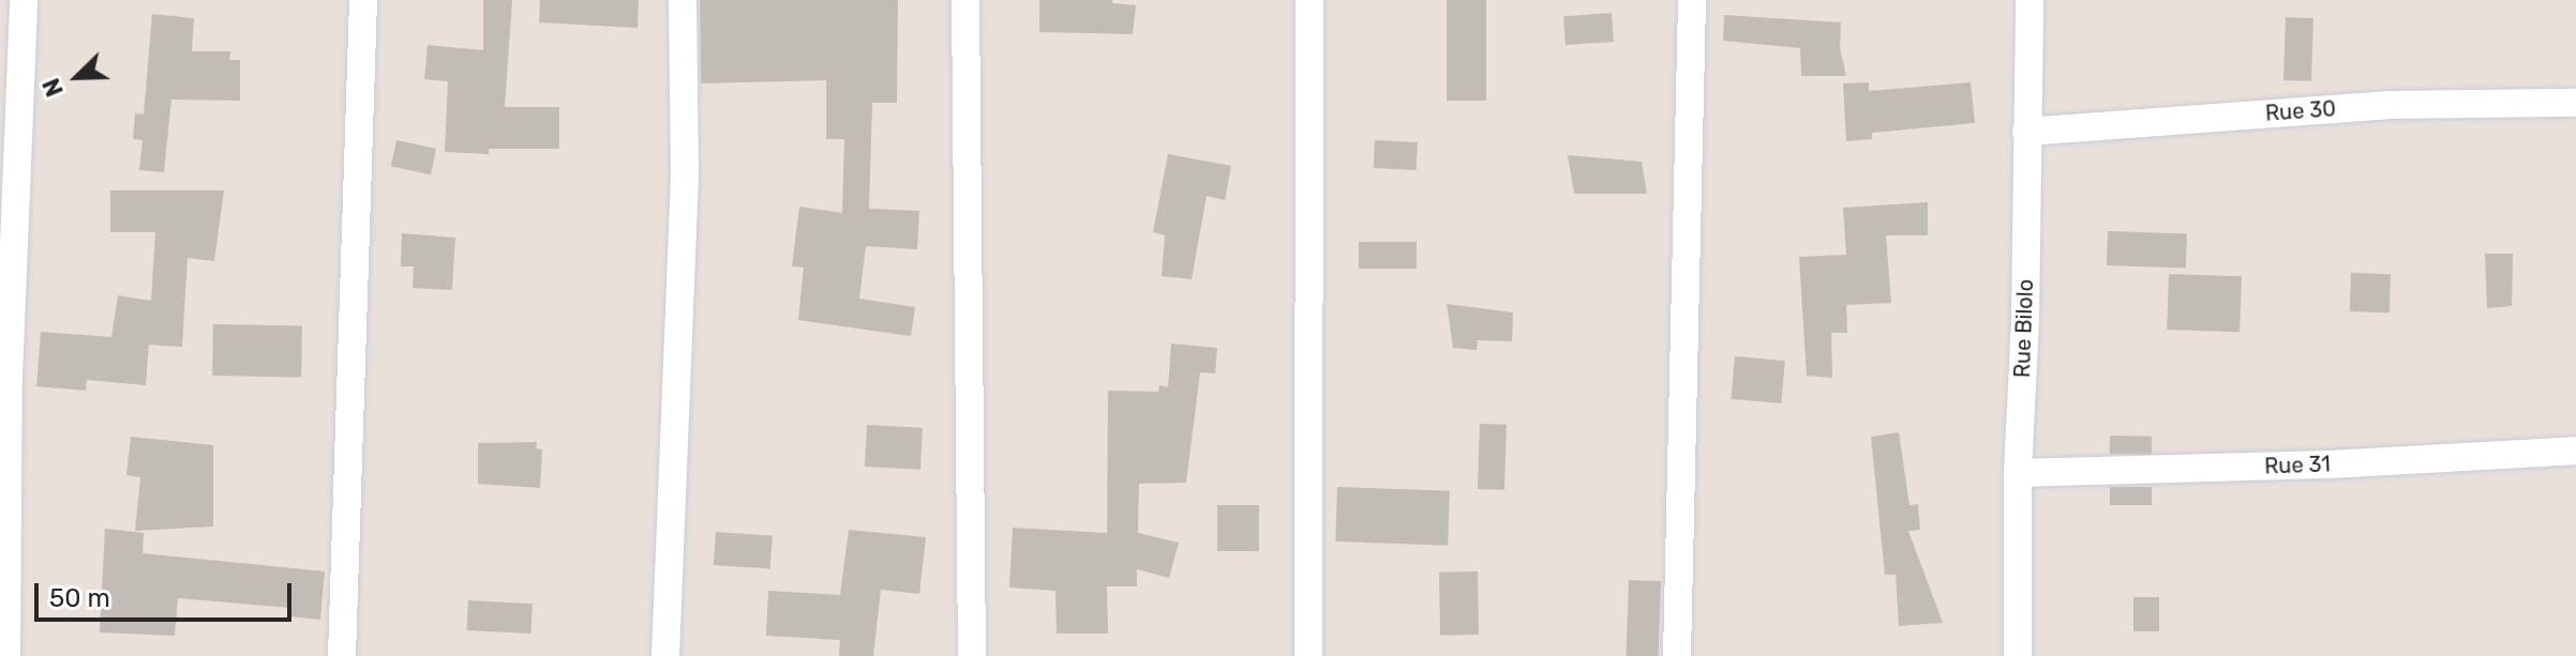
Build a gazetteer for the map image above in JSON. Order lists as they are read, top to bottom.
{
  "streets": {
    "street": ["Rue 30", "Rue Bilolo", "Rue 31"]
  },
  "crossings": [
    ["Rue 30", "Rue Bilolo"],
    ["Rue Bilolo", "Rue 31"]
  ],
  "scale_bar": "50 m",
  "north": "bottom left"
}
